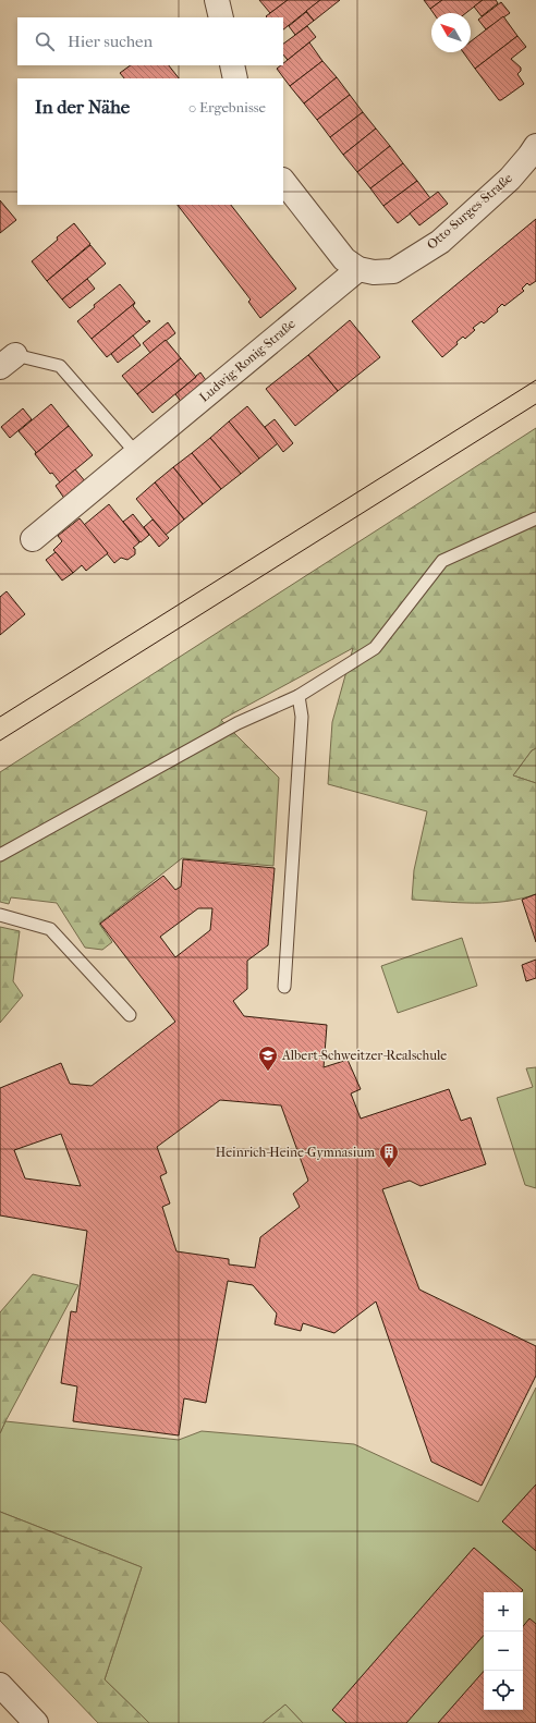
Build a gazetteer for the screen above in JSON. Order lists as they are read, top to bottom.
{
  "streets": {
    "street": ["Otto-Surges-Straße", "Ludwig-Ronig-Straße"]
  },
  "crossings": [
    ["Otto-Surges-Straße", "Ludwig-Ronig-Straße"]
  ],
  "places": {
    "school or university": ["Albert-Schweitzer-Realschule"],
    "building": ["Heinrich-Heine-Gymnasium"]
  },
  "north": "top left",
  "page": {
    "search": "Hier suchen",
    "heading": ["In der Nähe", "0 Ergebnisse"],
    "map_buttons": ["+", "−"]
  }
}
